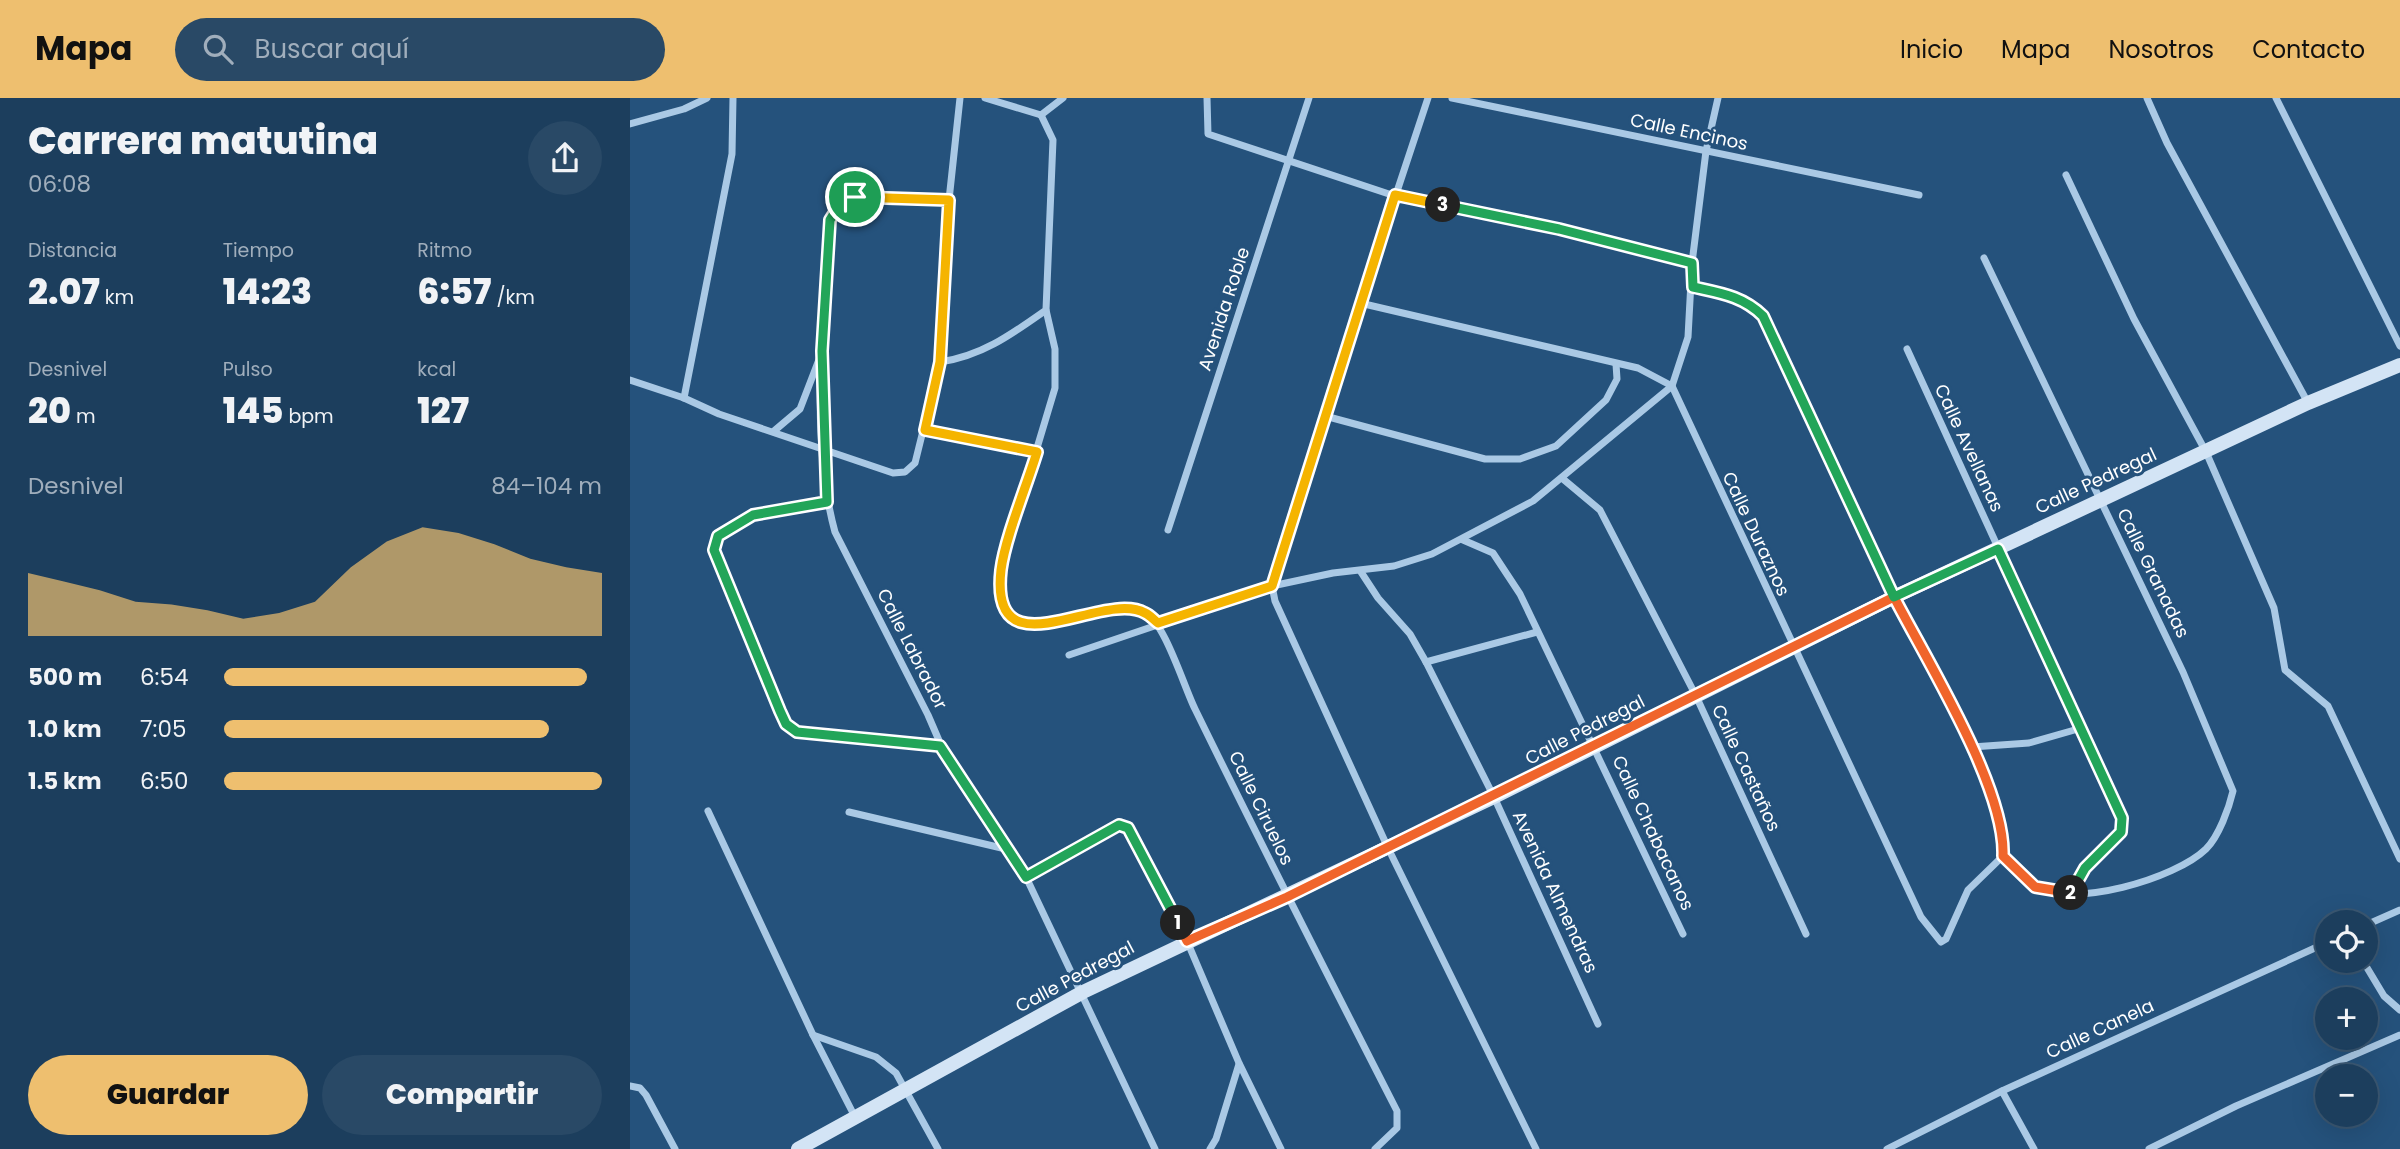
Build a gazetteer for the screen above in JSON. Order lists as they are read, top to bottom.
{
  "streets": {
    "street": [
      "Calle Encinos",
      "Avenida Roble",
      "Calle Avellanas",
      "Calle Pedregal",
      "Calle Duraznos",
      "Calle Granadas",
      "Calle Labrador",
      "Calle Castaños",
      "Calle Ciruelos",
      "Calle Chabacanos",
      "Avenida Almendras",
      "Calle Canela"
    ]
  },
  "crossings": [
    ["Calle Avellanas", "Calle Pedregal"],
    ["Calle Avellanas", "Calle Granadas"],
    ["Calle Pedregal", "Calle Duraznos"],
    ["Calle Pedregal", "Calle Granadas"],
    ["Calle Pedregal", "Calle Labrador"],
    ["Calle Pedregal", "Calle Castaños"],
    ["Calle Pedregal", "Calle Ciruelos"],
    ["Calle Pedregal", "Calle Chabacanos"],
    ["Calle Pedregal", "Avenida Almendras"]
  ],
  "page": {
    "header": "Mapa",
    "search": "Buscar aquí",
    "nav": [
      "Inicio",
      "Mapa",
      "Nosotros",
      "Contacto"
    ],
    "heading": ["Carrera matutina", "06:08"],
    "pins": ["3", "2", "1"],
    "stats": [
      ["Distancia", "2.07 km"],
      ["Tiempo", "14:23"],
      ["Ritmo", "6:57 /km"],
      ["Desnivel", "20 m"],
      ["Pulso", "145 bpm"],
      ["kcal", "127"]
    ],
    "chart": ["Desnivel", "84–104 m"],
    "list": [
      {
        "name": "500 m",
        "note": "6:54"
      },
      {
        "name": "1.0 km",
        "note": "7:05"
      },
      {
        "name": "1.5 km",
        "note": "6:50"
      }
    ],
    "map_buttons": ["+", "−"],
    "buttons": ["Guardar", "Compartir"]
  }
}
